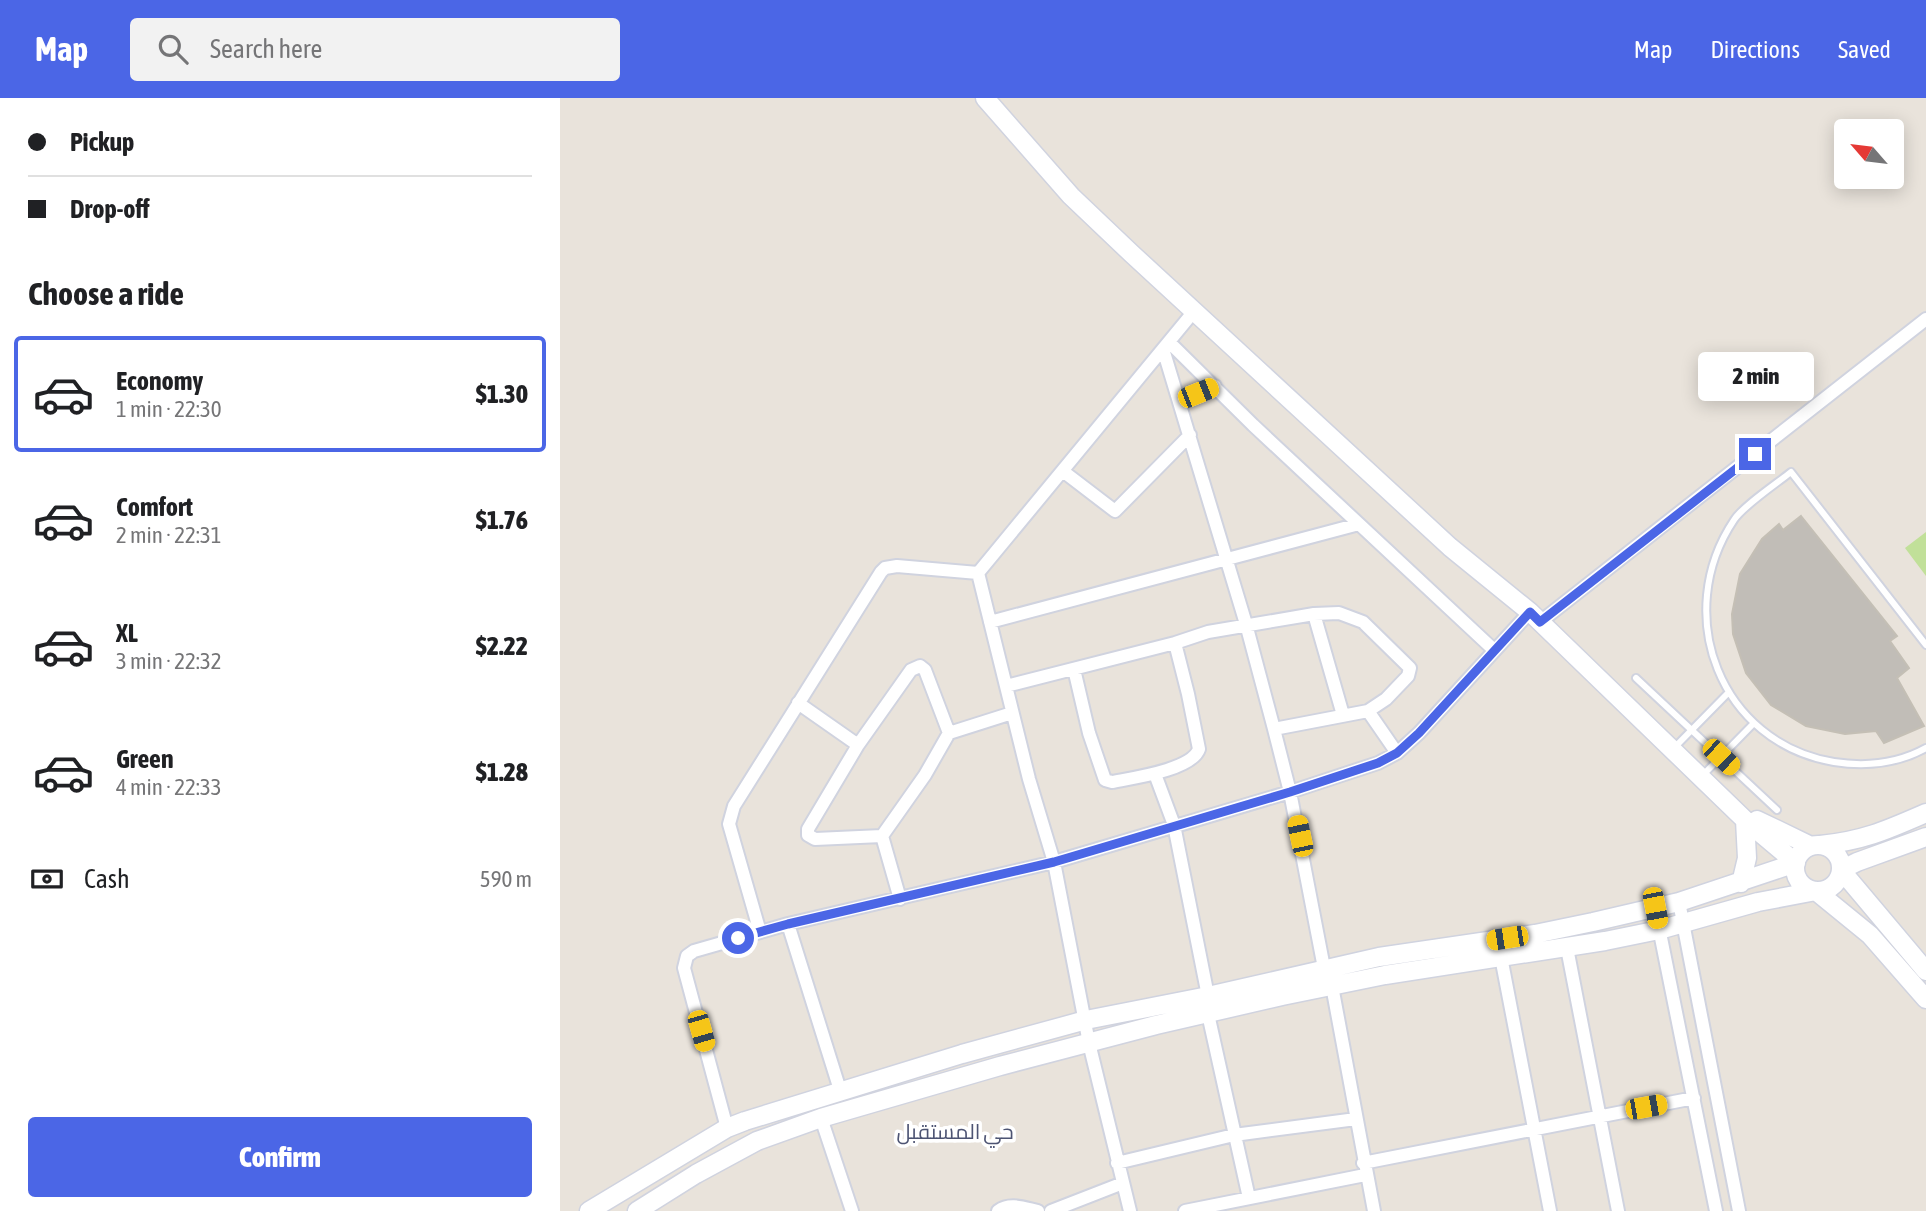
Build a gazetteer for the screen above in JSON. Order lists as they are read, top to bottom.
{
  "districts": ["حي المستقبل"],
  "north": "top left",
  "page": {
    "header": "Map",
    "search": "Search here",
    "nav": ["Map", "Directions", "Saved"],
    "banner": ["Pickup", "Drop-off"],
    "heading": "Choose a ride",
    "list": [
      {
        "name": "Economy",
        "note": "1 min · 22:30",
        "value": "$1.30"
      },
      {
        "name": "Comfort",
        "note": "2 min · 22:31",
        "value": "$1.76"
      },
      {
        "name": "XL",
        "note": "3 min · 22:32",
        "value": "$2.22"
      },
      {
        "name": "Green",
        "note": "4 min · 22:33",
        "value": "$1.28"
      }
    ],
    "bubble": "2 min",
    "pay": ["Cash", "590 m"],
    "buttons": "Confirm"
  }
}
